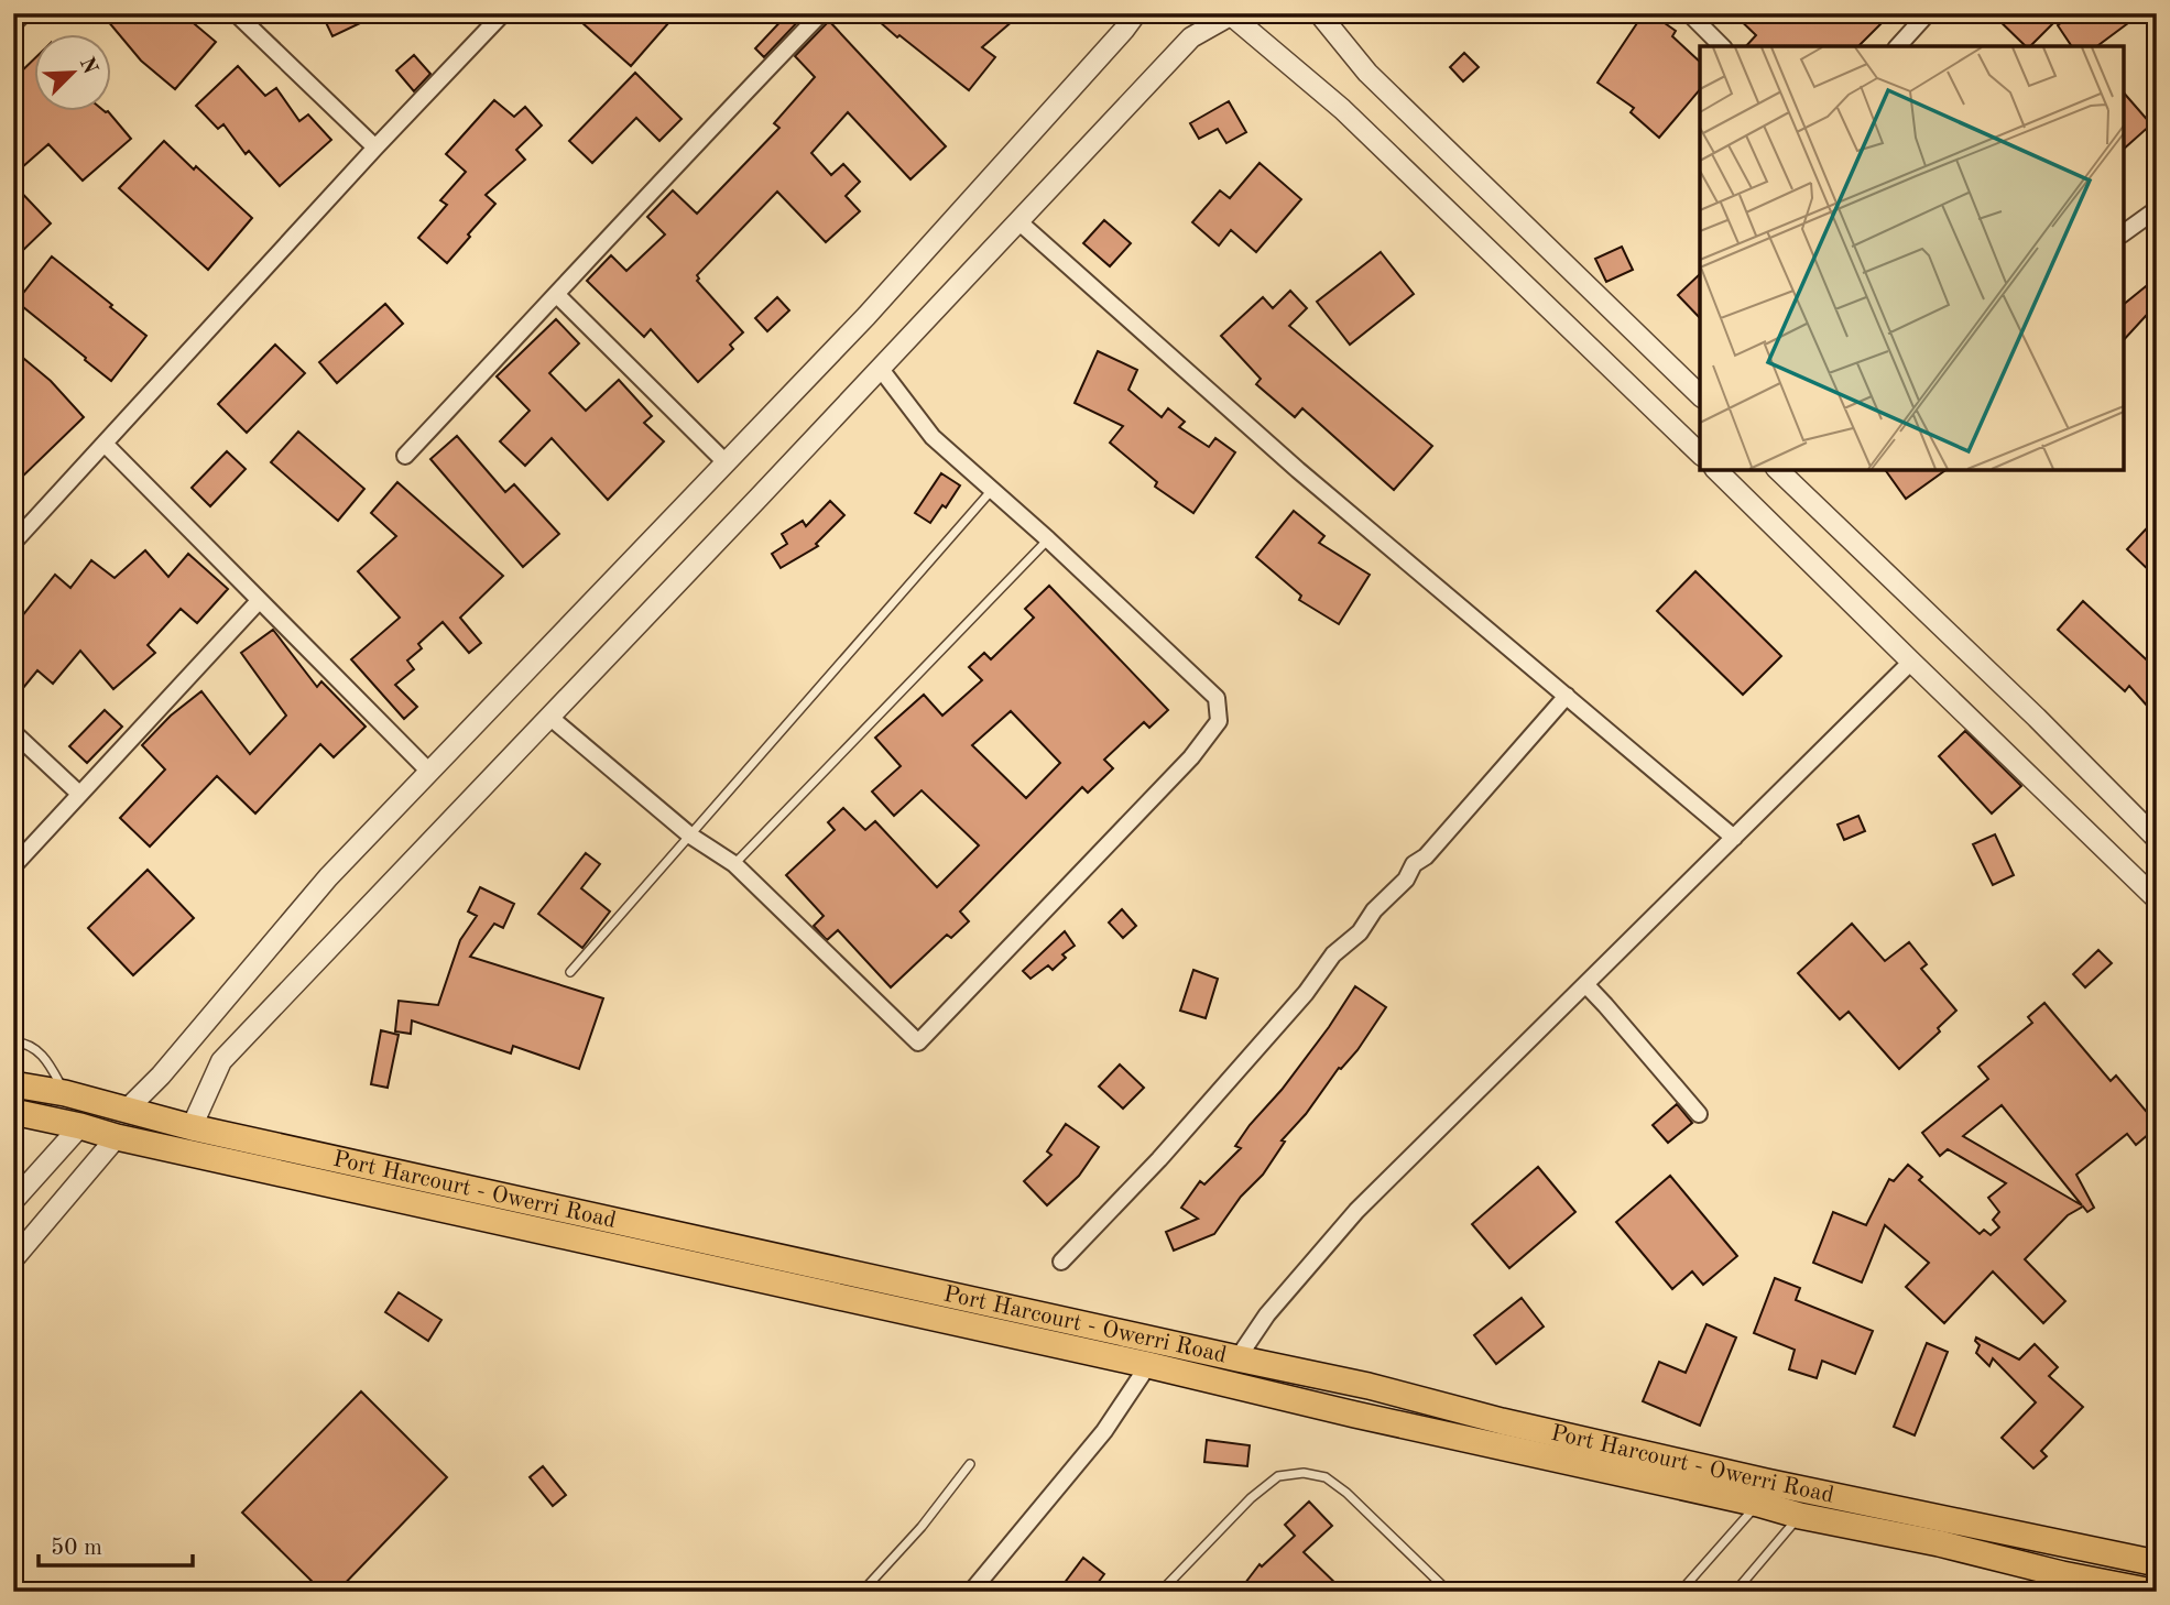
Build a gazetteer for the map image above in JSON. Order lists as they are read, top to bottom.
{
  "streets": {
    "main road": ["Port Harcourt - Owerri Road"]
  },
  "scale_bar": "50 m",
  "north": "top right"
}
